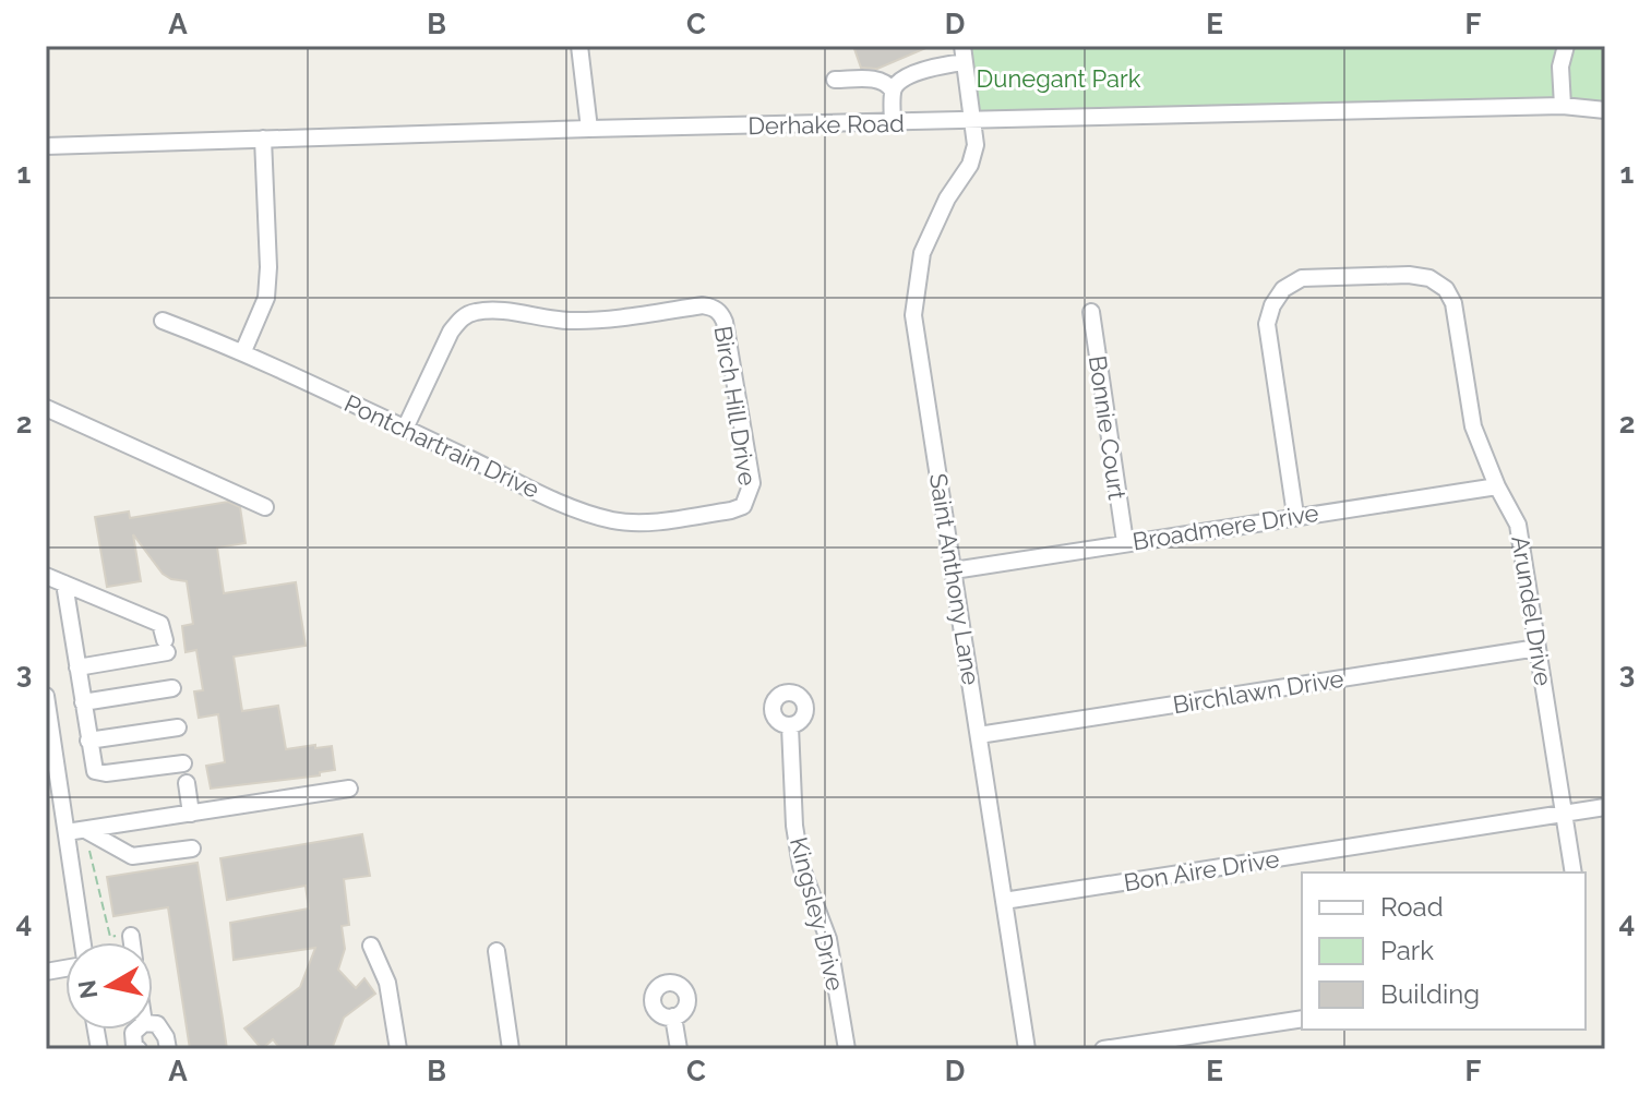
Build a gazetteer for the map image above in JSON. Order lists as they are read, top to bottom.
{
  "streets": {
    "street": [
      "Derhake Road",
      "Birch Hill Drive",
      "Bonnie Court",
      "Pontchartrain Drive",
      "Broadmere Drive",
      "Saint Anthony Lane",
      "Arundel Drive",
      "Birchlawn Drive",
      "Bon Aire Drive",
      "Kingsley Drive"
    ]
  },
  "crossings": [
    ["Derhake Road", "Saint Anthony Lane"],
    ["Birch Hill Drive", "Pontchartrain Drive"],
    ["Bonnie Court", "Broadmere Drive"],
    ["Broadmere Drive", "Saint Anthony Lane"],
    ["Broadmere Drive", "Arundel Drive"],
    ["Saint Anthony Lane", "Birchlawn Drive"],
    ["Saint Anthony Lane", "Bon Aire Drive"],
    ["Arundel Drive", "Birchlawn Drive"],
    ["Arundel Drive", "Bon Aire Drive"]
  ],
  "parks": ["Dunegant Park"],
  "legend": ["Road", "Park", "Building"],
  "north": "left",
  "grid": {
    "columns": [
      "A",
      "B",
      "C",
      "D",
      "E",
      "F"
    ],
    "rows": [
      "1",
      "2",
      "3",
      "4"
    ]
  }
}
